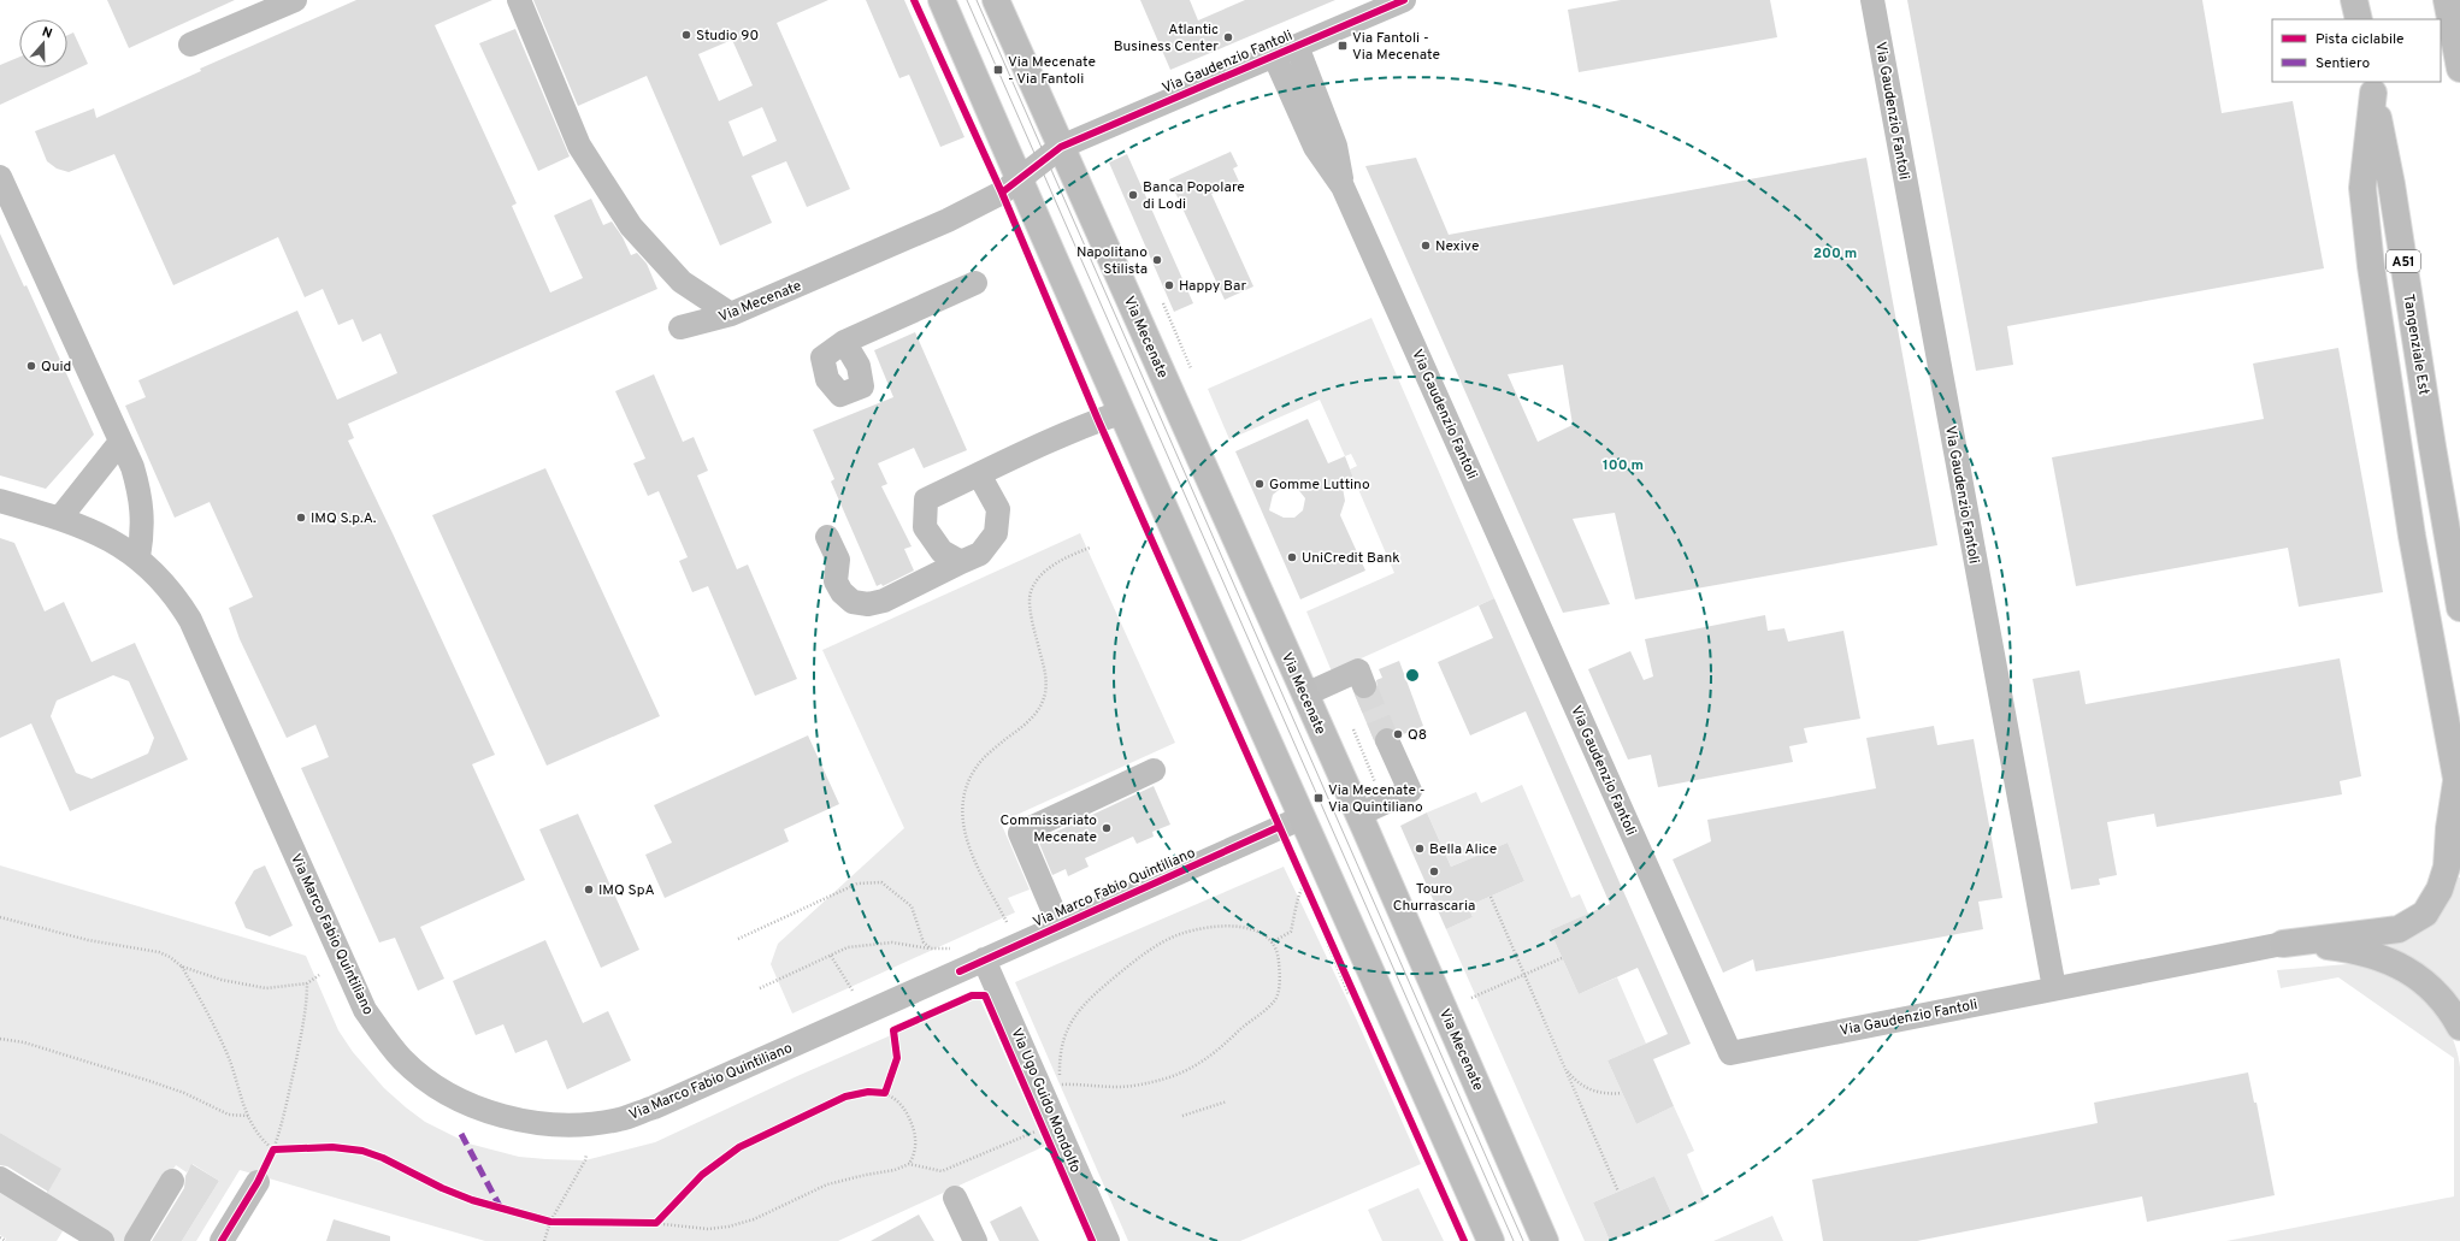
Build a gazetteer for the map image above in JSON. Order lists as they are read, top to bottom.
{
  "streets": {
    "main road": ["A51", "Via Mecenate", "Tangenziale Est"],
    "street": ["Via Gaudenzio Fantoli", "Via Marco Fabio Quintiliano", "Via Ugo Guido Mondolfo"]
  },
  "crossings": [
    ["Via Gaudenzio Fantoli", "Via Mecenate"],
    ["Via Marco Fabio Quintiliano", "Via Ugo Guido Mondolfo"]
  ],
  "places": {
    "other": [
      "Studio 90",
      "Atlantic Business Center",
      "Banca Popolare di Lodi",
      "Nexive",
      "Napolitano Stilista",
      "Happy Bar",
      "Quid",
      "Gomme Luttino",
      "IMQ S.p.A.",
      "UniCredit Bank",
      "Q8",
      "Commissariato Mecenate",
      "Bella Alice",
      "Touro Churrascaria",
      "IMQ SpA"
    ],
    "transit": ["Via Fantoli - Via Mecenate", "Via Mecenate - Via Fantoli", "Via Mecenate - Via Quintiliano"]
  },
  "legend": ["Pista ciclabile", "Sentiero"],
  "north": "top",
  "rings": ["200 m", "100 m"]
}
